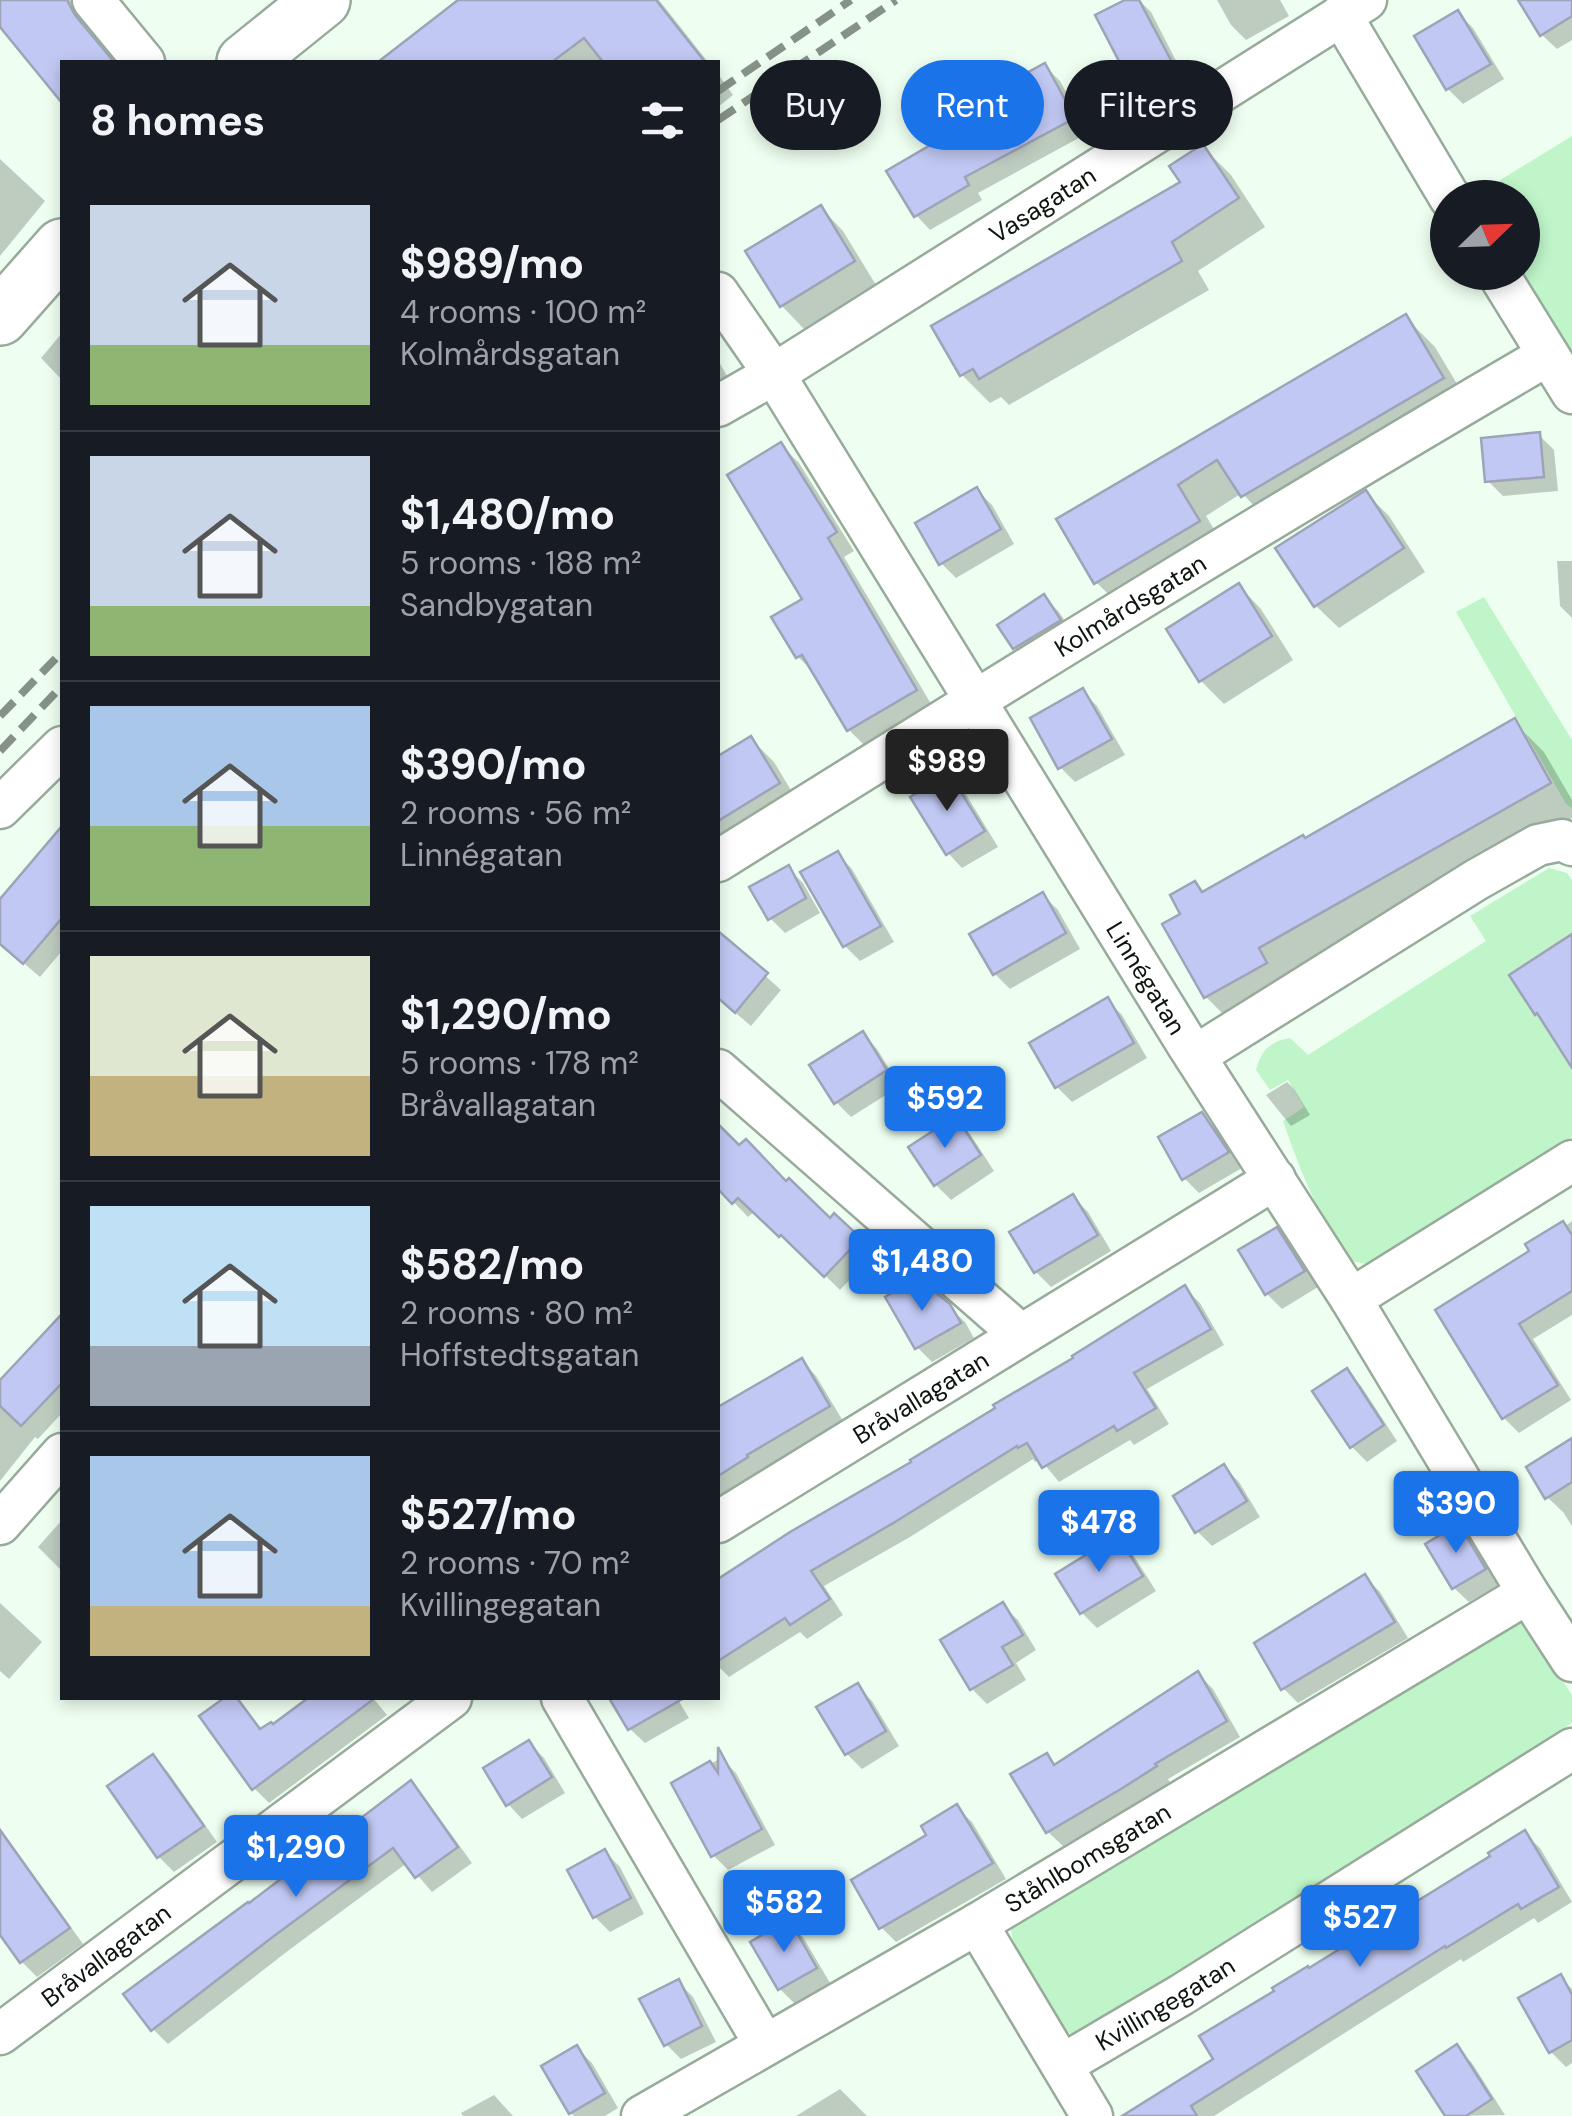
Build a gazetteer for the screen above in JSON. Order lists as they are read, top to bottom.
{
  "streets": {
    "street": [
      "Vasagatan",
      "Kolmårdsgatan",
      "Linnégatan",
      "Bråvallagatan",
      "Ståhlbomsgatan",
      "Kvillingegatan"
    ]
  },
  "crossings": [
    ["Vasagatan", "Linnégatan"],
    ["Kolmårdsgatan", "Linnégatan"],
    ["Linnégatan", "Bråvallagatan"],
    ["Linnégatan", "Ståhlbomsgatan"]
  ],
  "north": "top right",
  "page": {
    "chip": ["Buy", "Rent", "Filters"],
    "heading": "8 homes",
    "list": [
      {
        "name": "$989/mo",
        "note": "4 rooms · 100 m² · Kolmårdsgatan"
      },
      {
        "name": "$1,480/mo",
        "note": "5 rooms · 188 m² · Sandbygatan"
      },
      {
        "name": "$390/mo",
        "note": "2 rooms · 56 m² · Linnégatan"
      },
      {
        "name": "$1,290/mo",
        "note": "5 rooms · 178 m² · Bråvallagatan"
      },
      {
        "name": "$582/mo",
        "note": "2 rooms · 80 m² · Hoffstedtsgatan"
      },
      {
        "name": "$527/mo",
        "note": "2 rooms · 70 m² · Kvillingegatan"
      }
    ],
    "price": [
      "$989",
      "$592",
      "$1,480",
      "$390",
      "$478",
      "$1,290",
      "$582",
      "$527"
    ]
  }
}
